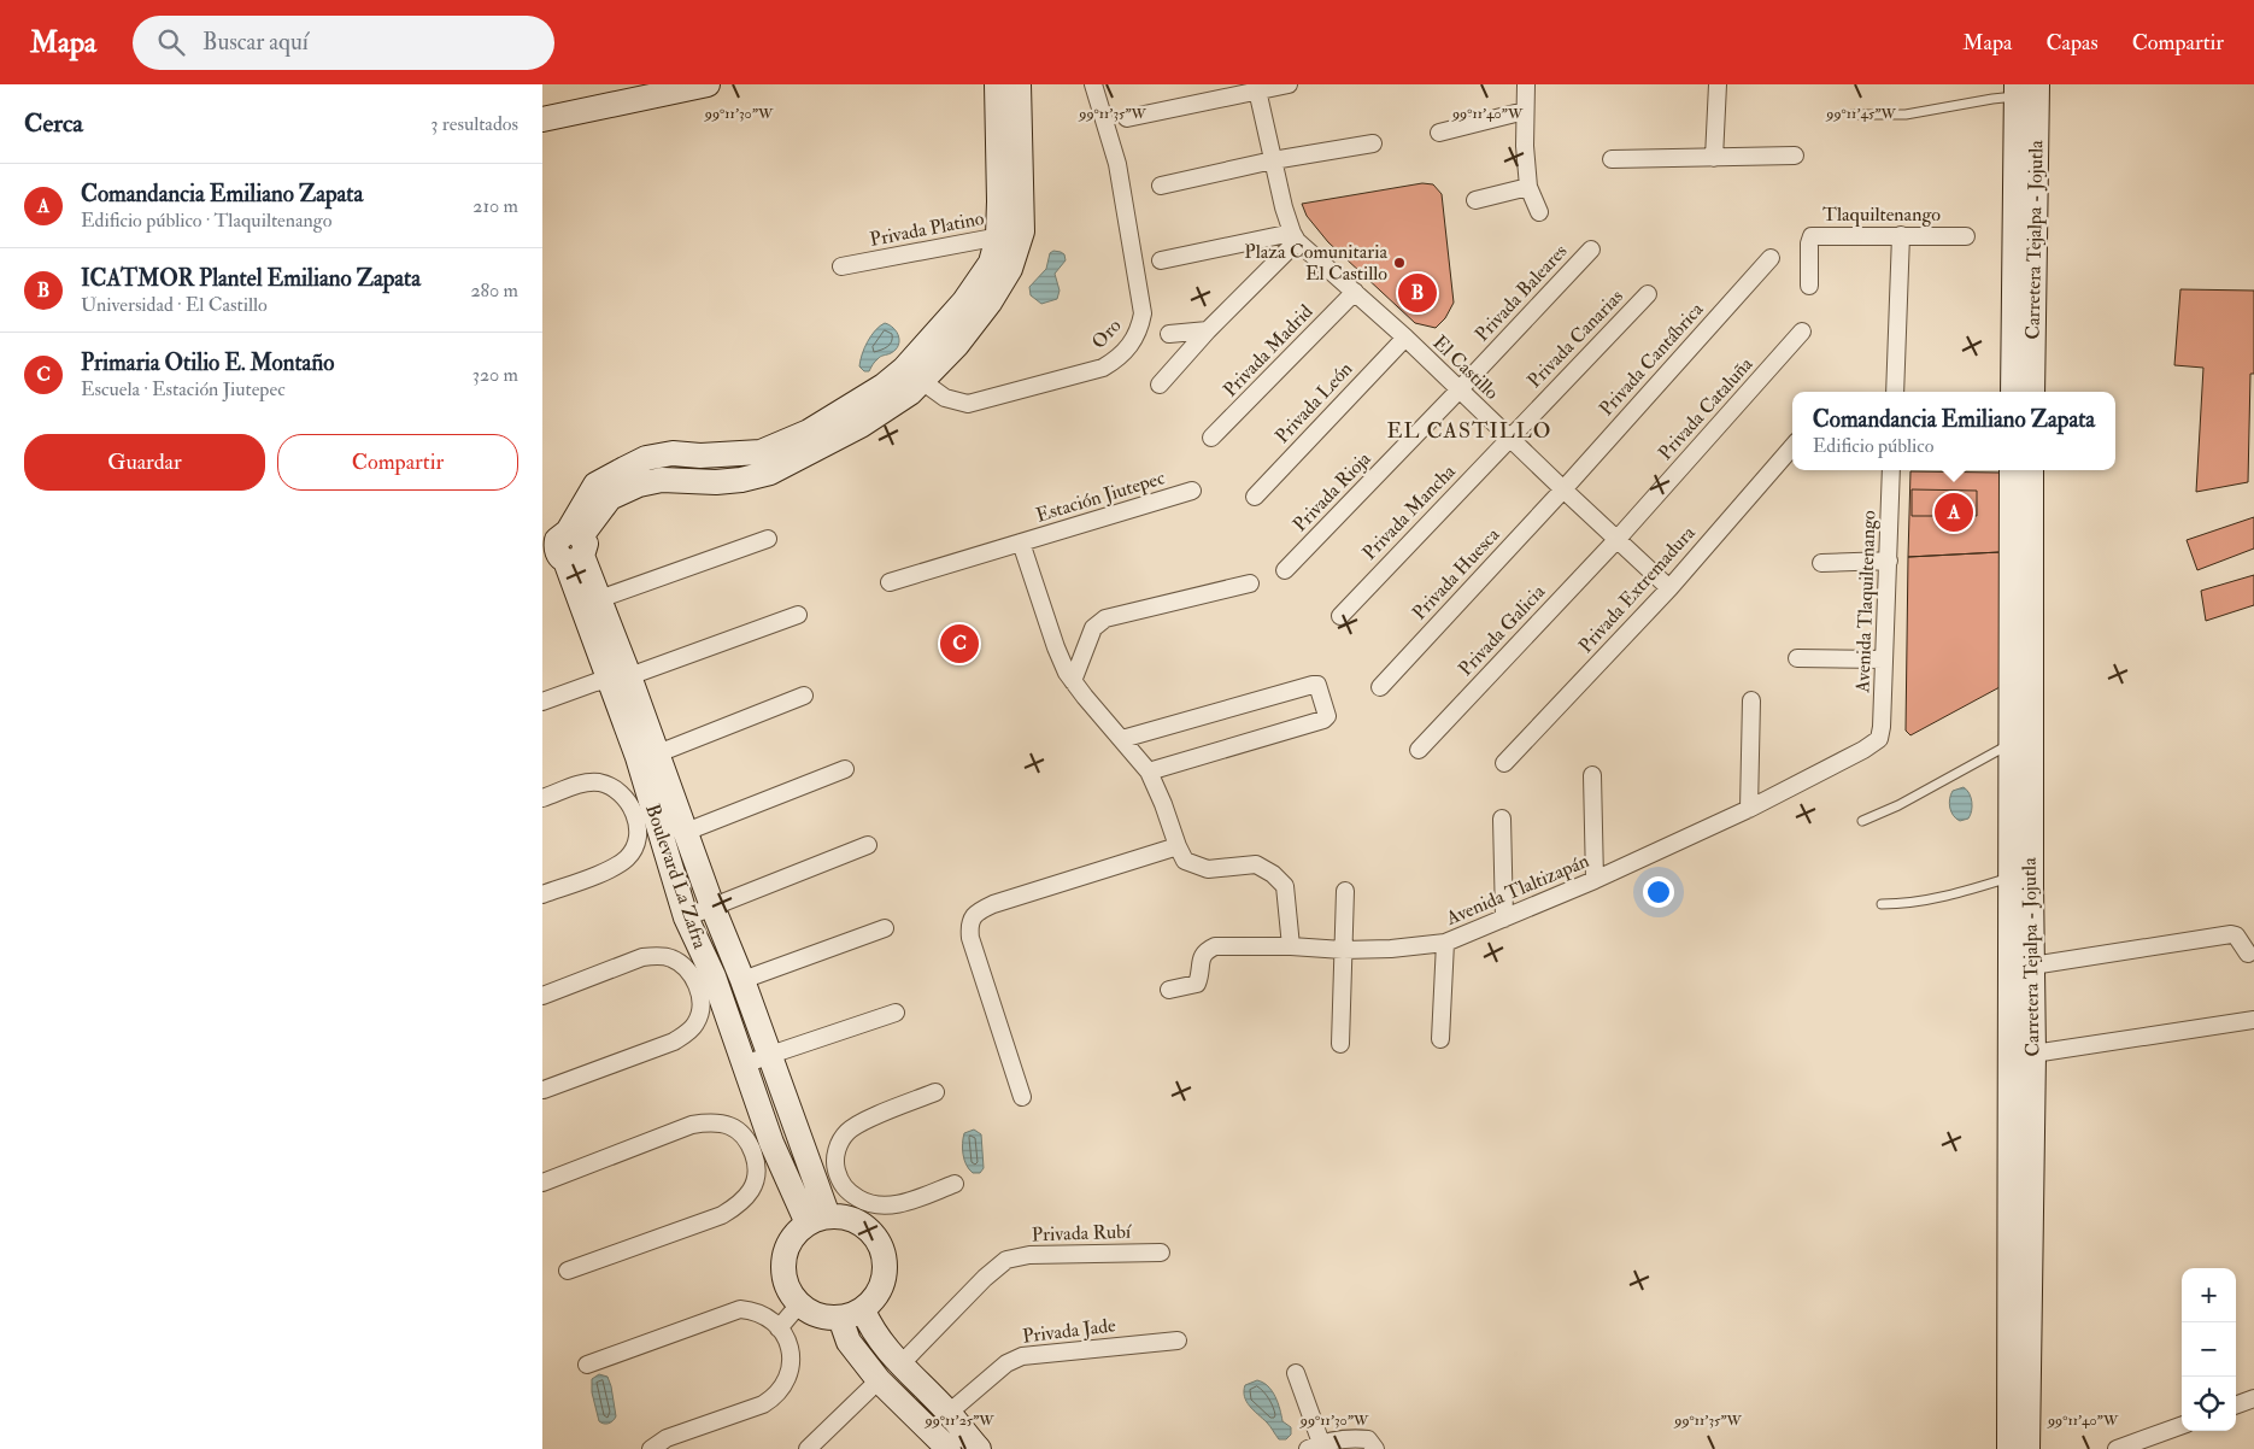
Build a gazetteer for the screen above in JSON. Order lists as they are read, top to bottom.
{
  "streets": {
    "street": [
      "Tlaquiltenango",
      "Privada Platino",
      "Carretera Tejalpa - Jojutla",
      "Privada Baleares",
      "Oro",
      "Privada Canarias",
      "Privada Madrid",
      "Privada Cantábrica",
      "El Castillo",
      "Privada León",
      "Privada Cataluña",
      "Privada Rioja",
      "Estación Jiutepec",
      "Privada Mancha",
      "Privada Huesca",
      "Privada Extremadura",
      "Avenida Tlaquiltenango",
      "Privada Galicia",
      "Boulevard La Zafra",
      "Avenida Tlaltizapán",
      "Privada Rubí",
      "Privada Jade"
    ]
  },
  "crossings": [
    ["Privada Baleares", "El Castillo"],
    ["Privada Baleares", "Privada Rioja"],
    ["Privada Canarias", "El Castillo"],
    ["Privada Canarias", "Privada Mancha"],
    ["Privada Madrid", "El Castillo"],
    ["Privada Cantábrica", "El Castillo"],
    ["Privada Cantábrica", "Privada Huesca"],
    ["El Castillo", "Privada León"],
    ["El Castillo", "Privada Cataluña"],
    ["El Castillo", "Privada Rioja"],
    ["El Castillo", "Privada Mancha"],
    ["El Castillo", "Privada Huesca"],
    ["El Castillo", "Privada Extremadura"],
    ["El Castillo", "Privada Galicia"],
    ["Privada Cataluña", "Privada Galicia"],
    ["Estación Jiutepec", "Avenida Tlaltizapán"],
    ["Avenida Tlaquiltenango", "Avenida Tlaltizapán"]
  ],
  "districts": ["EL CASTILLO"],
  "places": ["Plaza Comunitaria El Castillo"],
  "page": {
    "header": "Mapa",
    "search": "Buscar aquí",
    "nav": ["Mapa", "Capas", "Compartir"],
    "heading": ["Cerca", "3 resultados"],
    "list": [
      {
        "mark": "A",
        "name": "Comandancia Emiliano Zapata",
        "note": "Edificio público · Tlaquiltenango",
        "value": "210 m"
      },
      {
        "mark": "B",
        "name": "ICATMOR Plantel Emiliano Zapata",
        "note": "Universidad · El Castillo",
        "value": "280 m"
      },
      {
        "mark": "C",
        "name": "Primaria Otilio E. Montaño",
        "note": "Escuela · Estación Jiutepec",
        "value": "320 m"
      }
    ],
    "pins": ["B", "A", "C"],
    "popup": ["Comandancia Emiliano Zapata", "Edificio público"],
    "buttons": ["Guardar", "Compartir"],
    "map_buttons": ["+", "−"]
  },
  "coordinates": [
    "99°11'30\"W",
    "99°11'35\"W",
    "99°11'40\"W",
    "99°11'45\"W",
    "99°11'25\"W"
  ]
}
